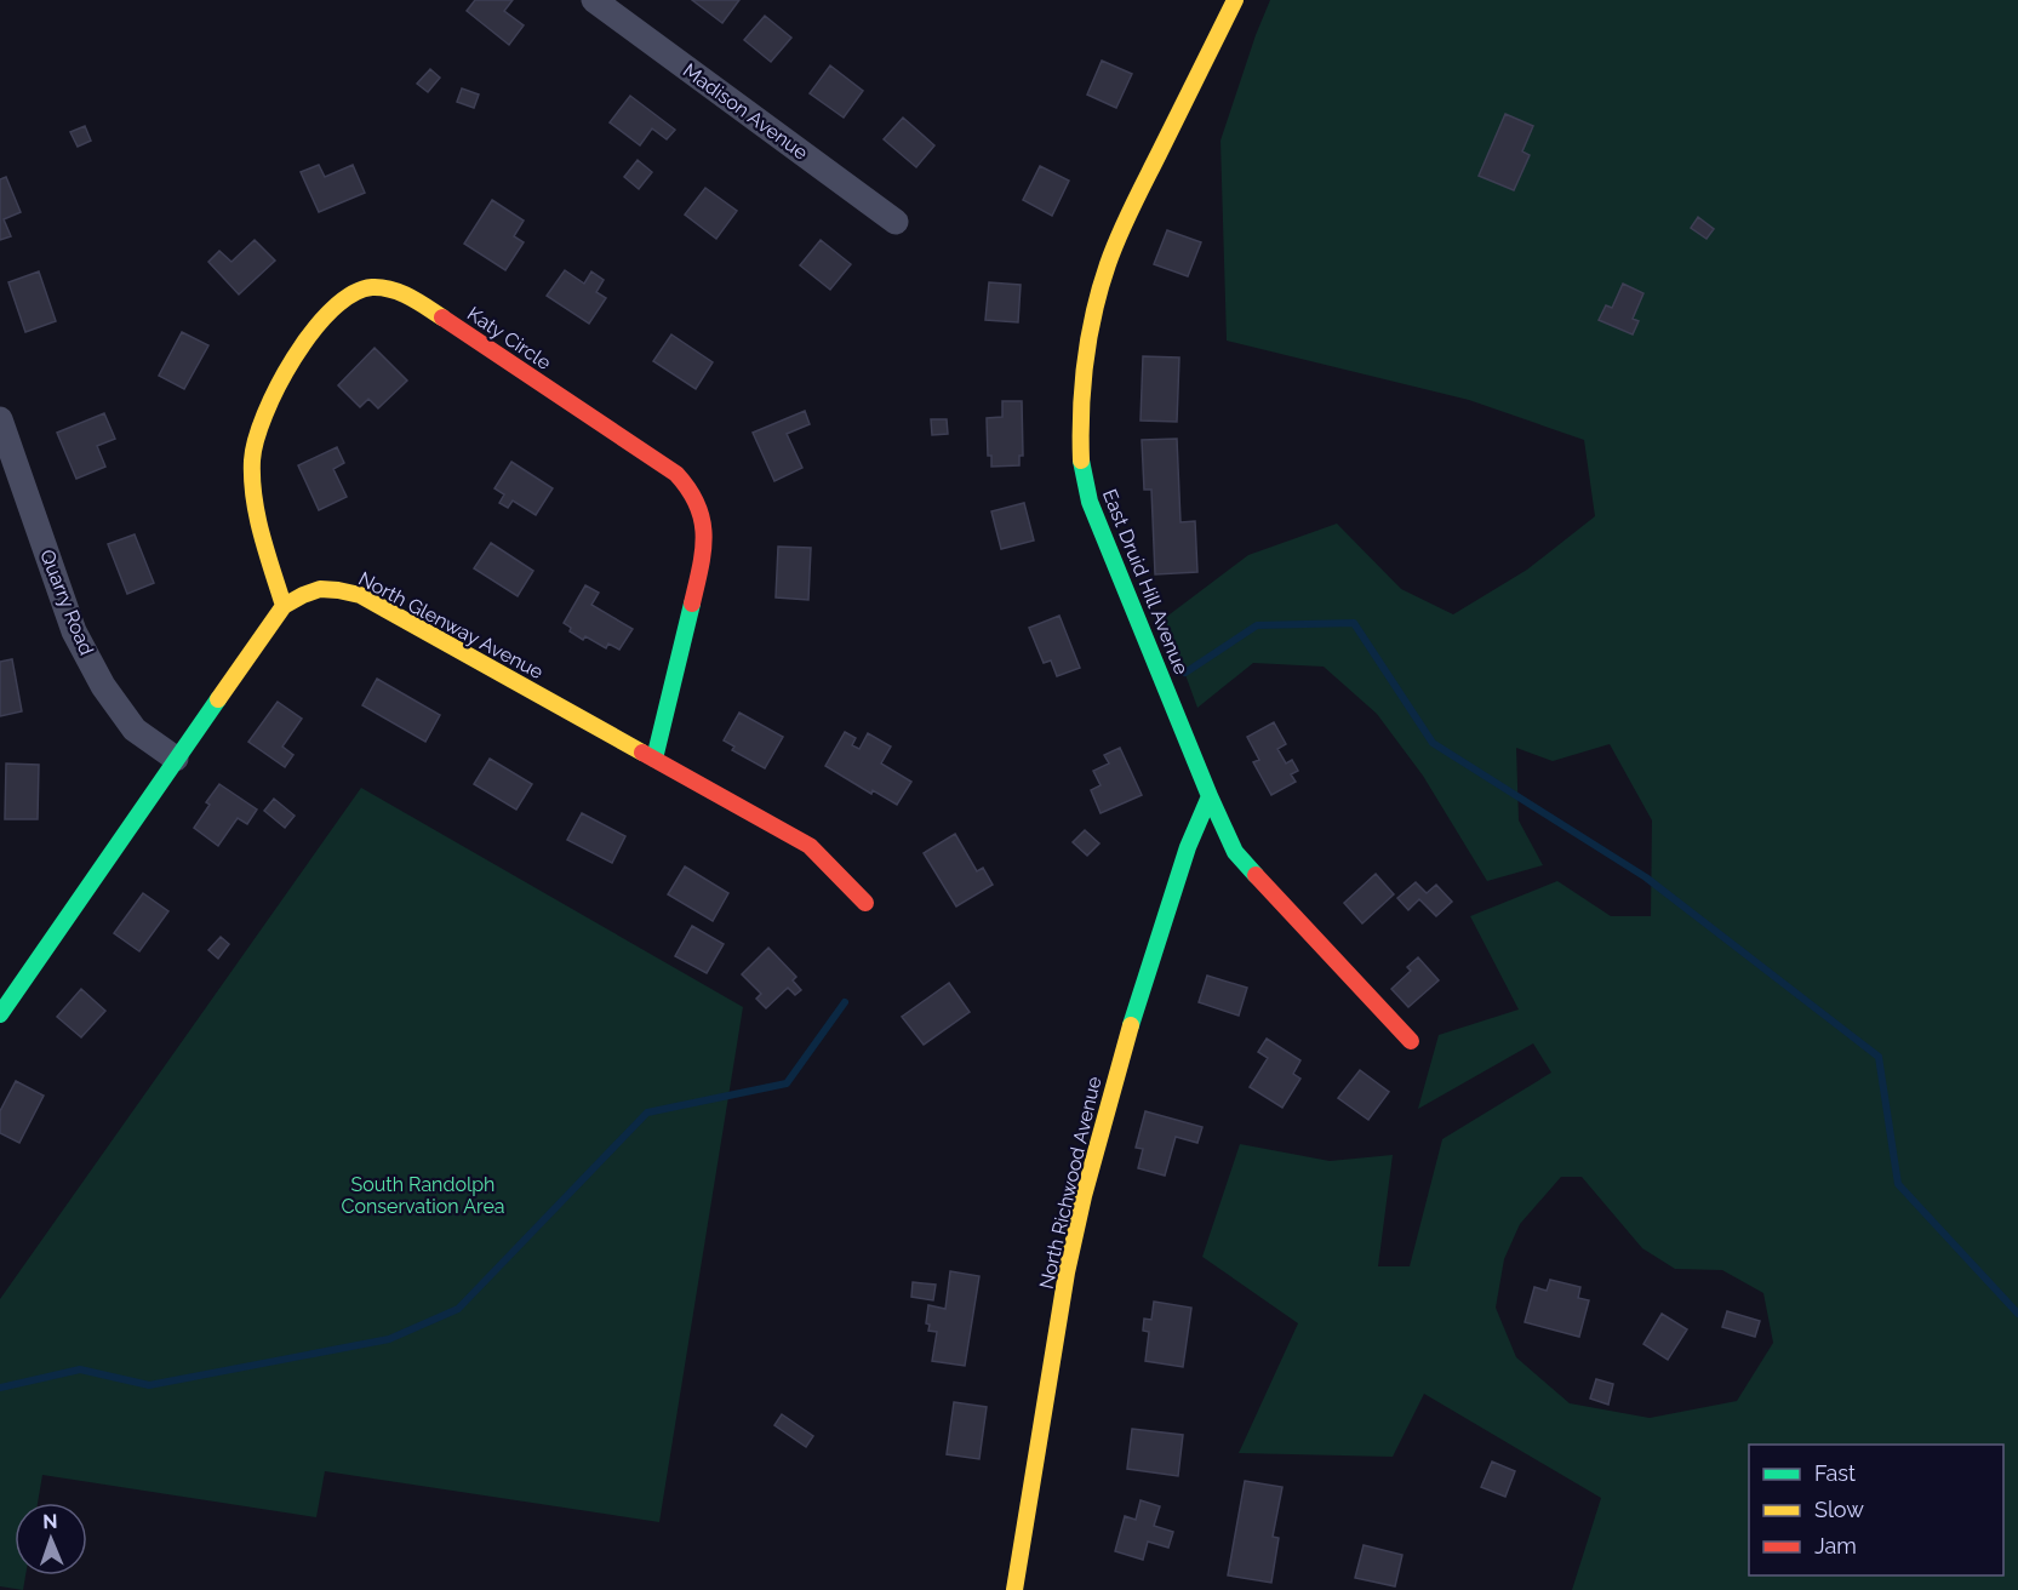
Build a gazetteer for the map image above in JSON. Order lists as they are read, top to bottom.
{
  "streets": {
    "street": [
      "Madison Avenue",
      "Katy Circle",
      "East Druid Hill Avenue",
      "Quarry Road",
      "North Glenway Avenue",
      "North Richwood Avenue"
    ]
  },
  "crossings": [
    ["Katy Circle", "North Glenway Avenue"],
    ["East Druid Hill Avenue", "North Richwood Avenue"],
    ["Quarry Road", "North Glenway Avenue"]
  ],
  "parks": ["South Randolph Conservation Area"],
  "legend": ["Fast", "Slow", "Jam"],
  "north": "top"
}
